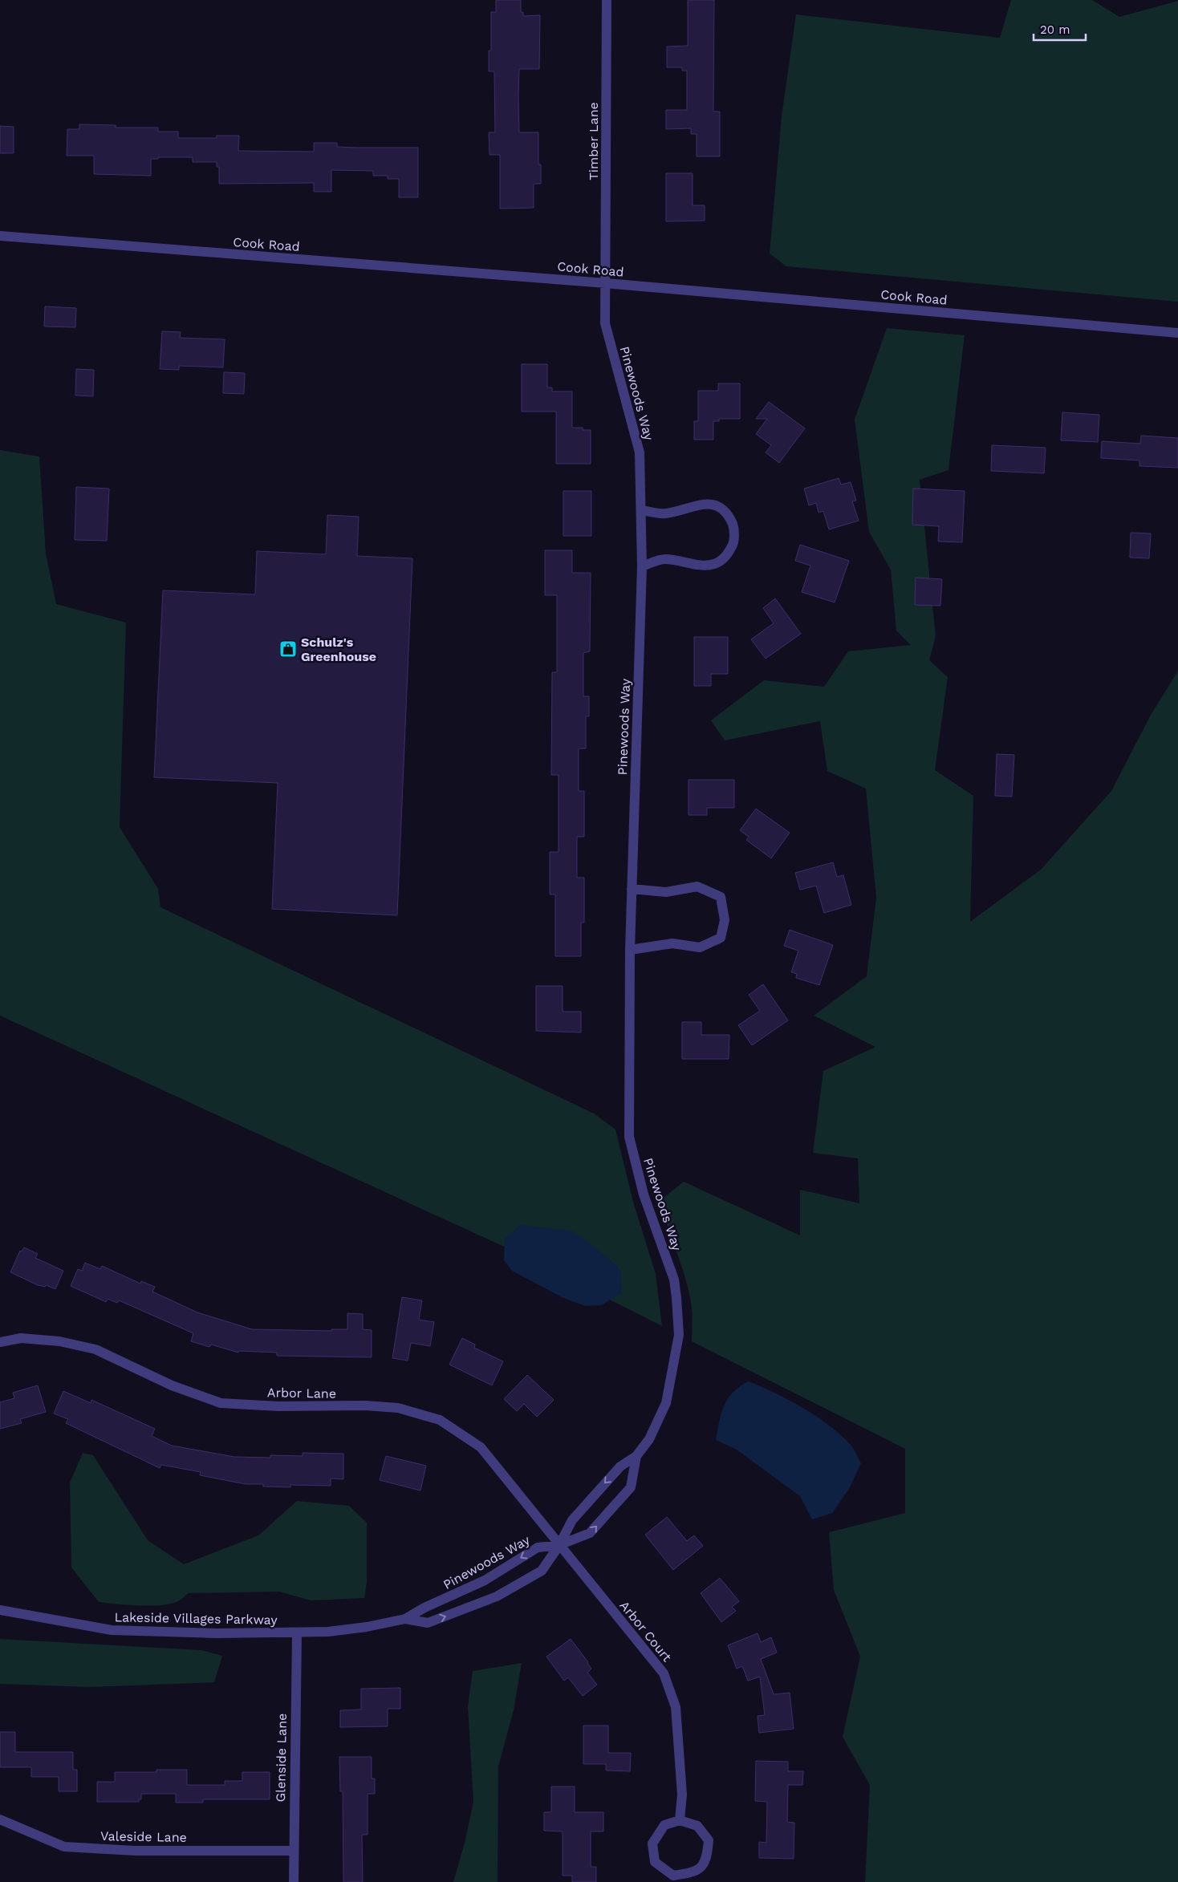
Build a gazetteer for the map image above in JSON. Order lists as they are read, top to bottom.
{
  "streets": {
    "street": [
      "Timber Lane",
      "Cook Road",
      "Pinewoods Way",
      "Arbor Lane",
      "Lakeside Villages Parkway",
      "Arbor Court",
      "Glenside Lane",
      "Valeside Lane"
    ]
  },
  "crossings": [
    ["Timber Lane", "Cook Road"],
    ["Timber Lane", "Pinewoods Way"],
    ["Cook Road", "Pinewoods Way"],
    ["Pinewoods Way", "Arbor Lane"],
    ["Pinewoods Way", "Lakeside Villages Parkway"],
    ["Pinewoods Way", "Arbor Court"],
    ["Pinewoods Way", "Glenside Lane"],
    ["Arbor Lane", "Arbor Court"],
    ["Lakeside Villages Parkway", "Glenside Lane"],
    ["Glenside Lane", "Valeside Lane"]
  ],
  "places": {
    "shop": ["Schulz's Greenhouse"]
  },
  "scale_bar": "20 m"
}
